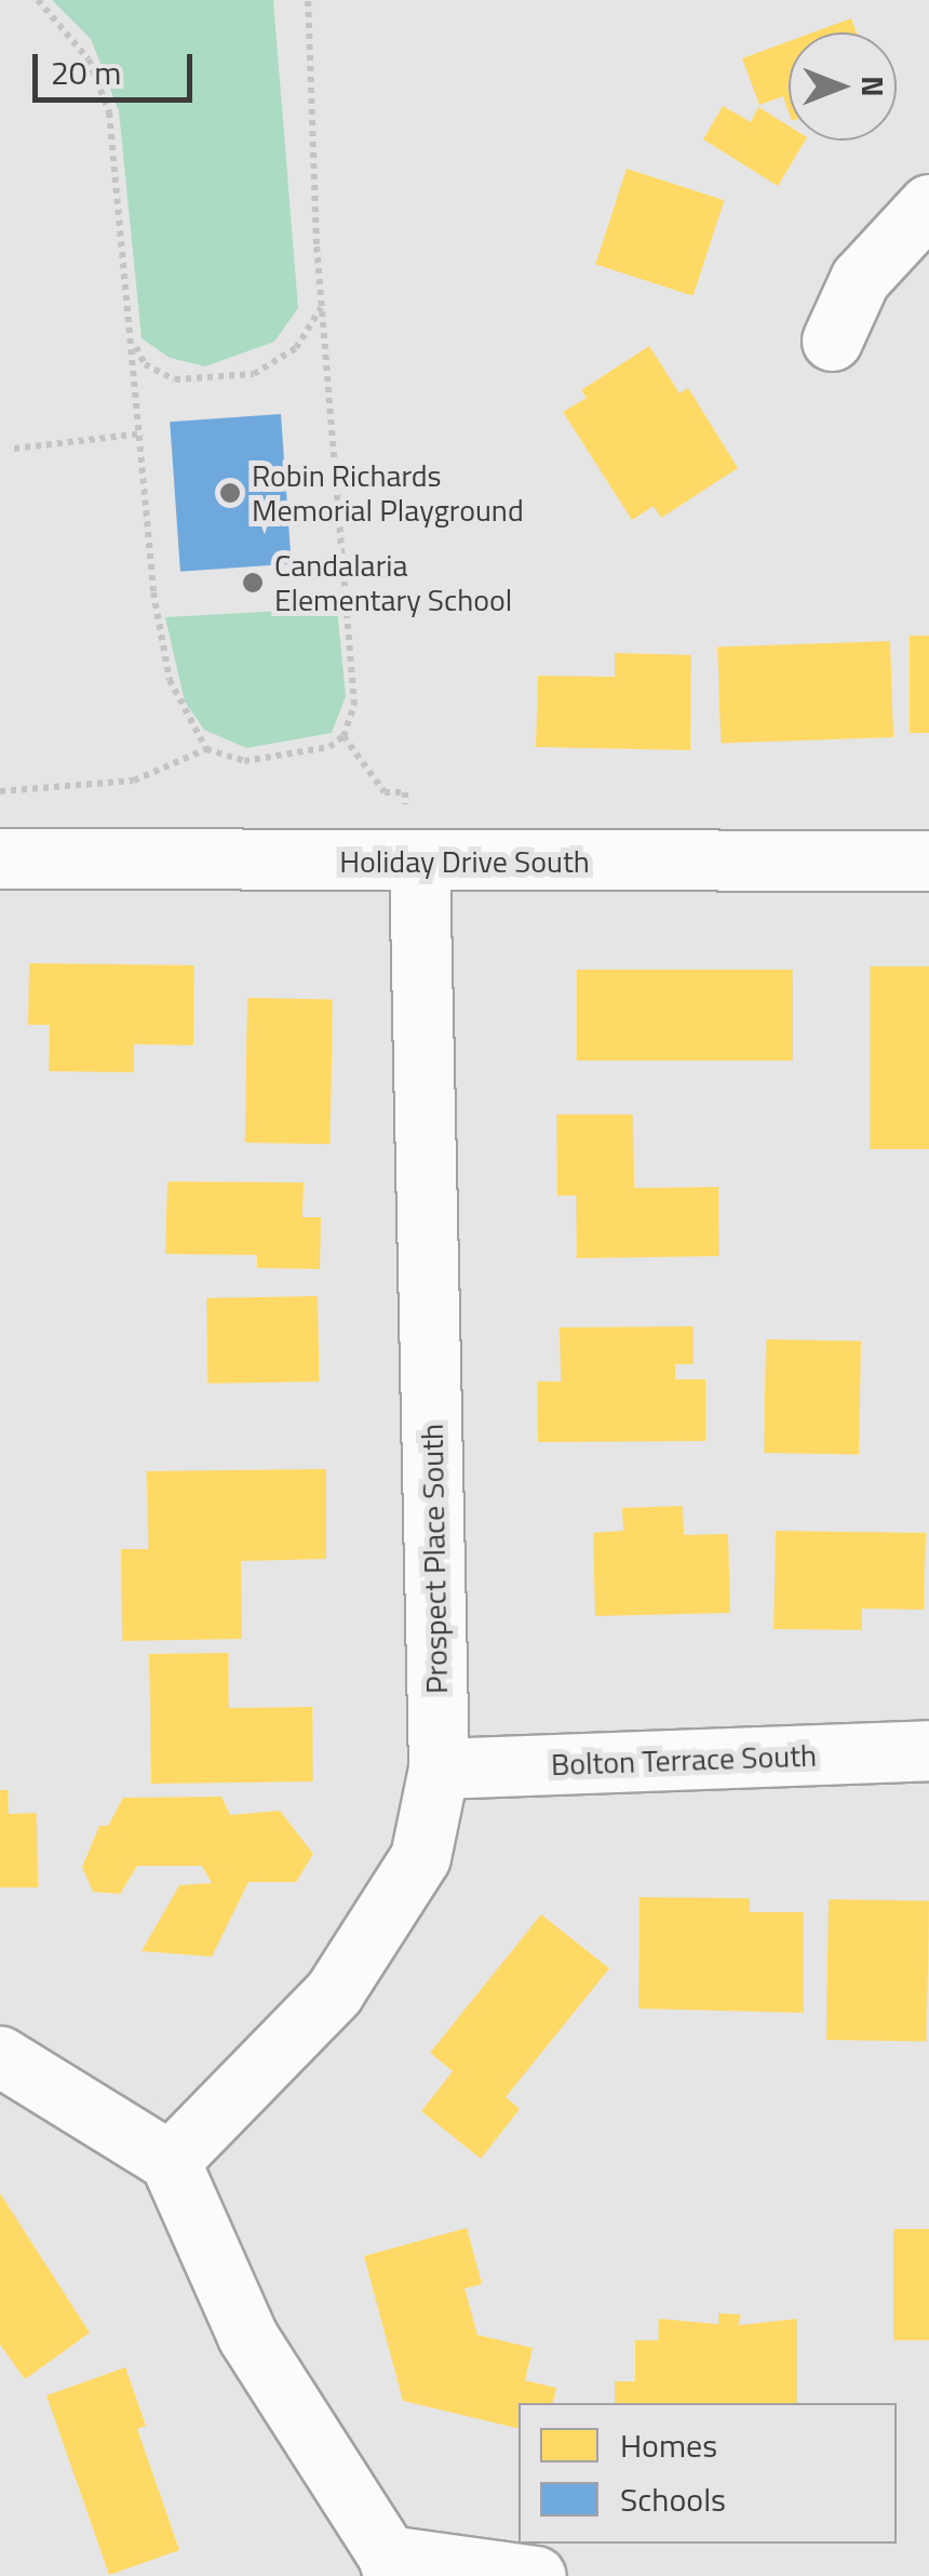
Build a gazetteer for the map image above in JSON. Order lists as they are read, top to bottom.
{
  "streets": {
    "street": ["Holiday Drive South", "Prospect Place South", "Bolton Terrace South"]
  },
  "crossings": [
    ["Holiday Drive South", "Prospect Place South"],
    ["Prospect Place South", "Bolton Terrace South"]
  ],
  "places": ["Robin Richards Memorial Playground", "Candalaria Elementary School"],
  "legend": ["Homes", "Schools"],
  "scale_bar": "20 m",
  "north": "right"
}
